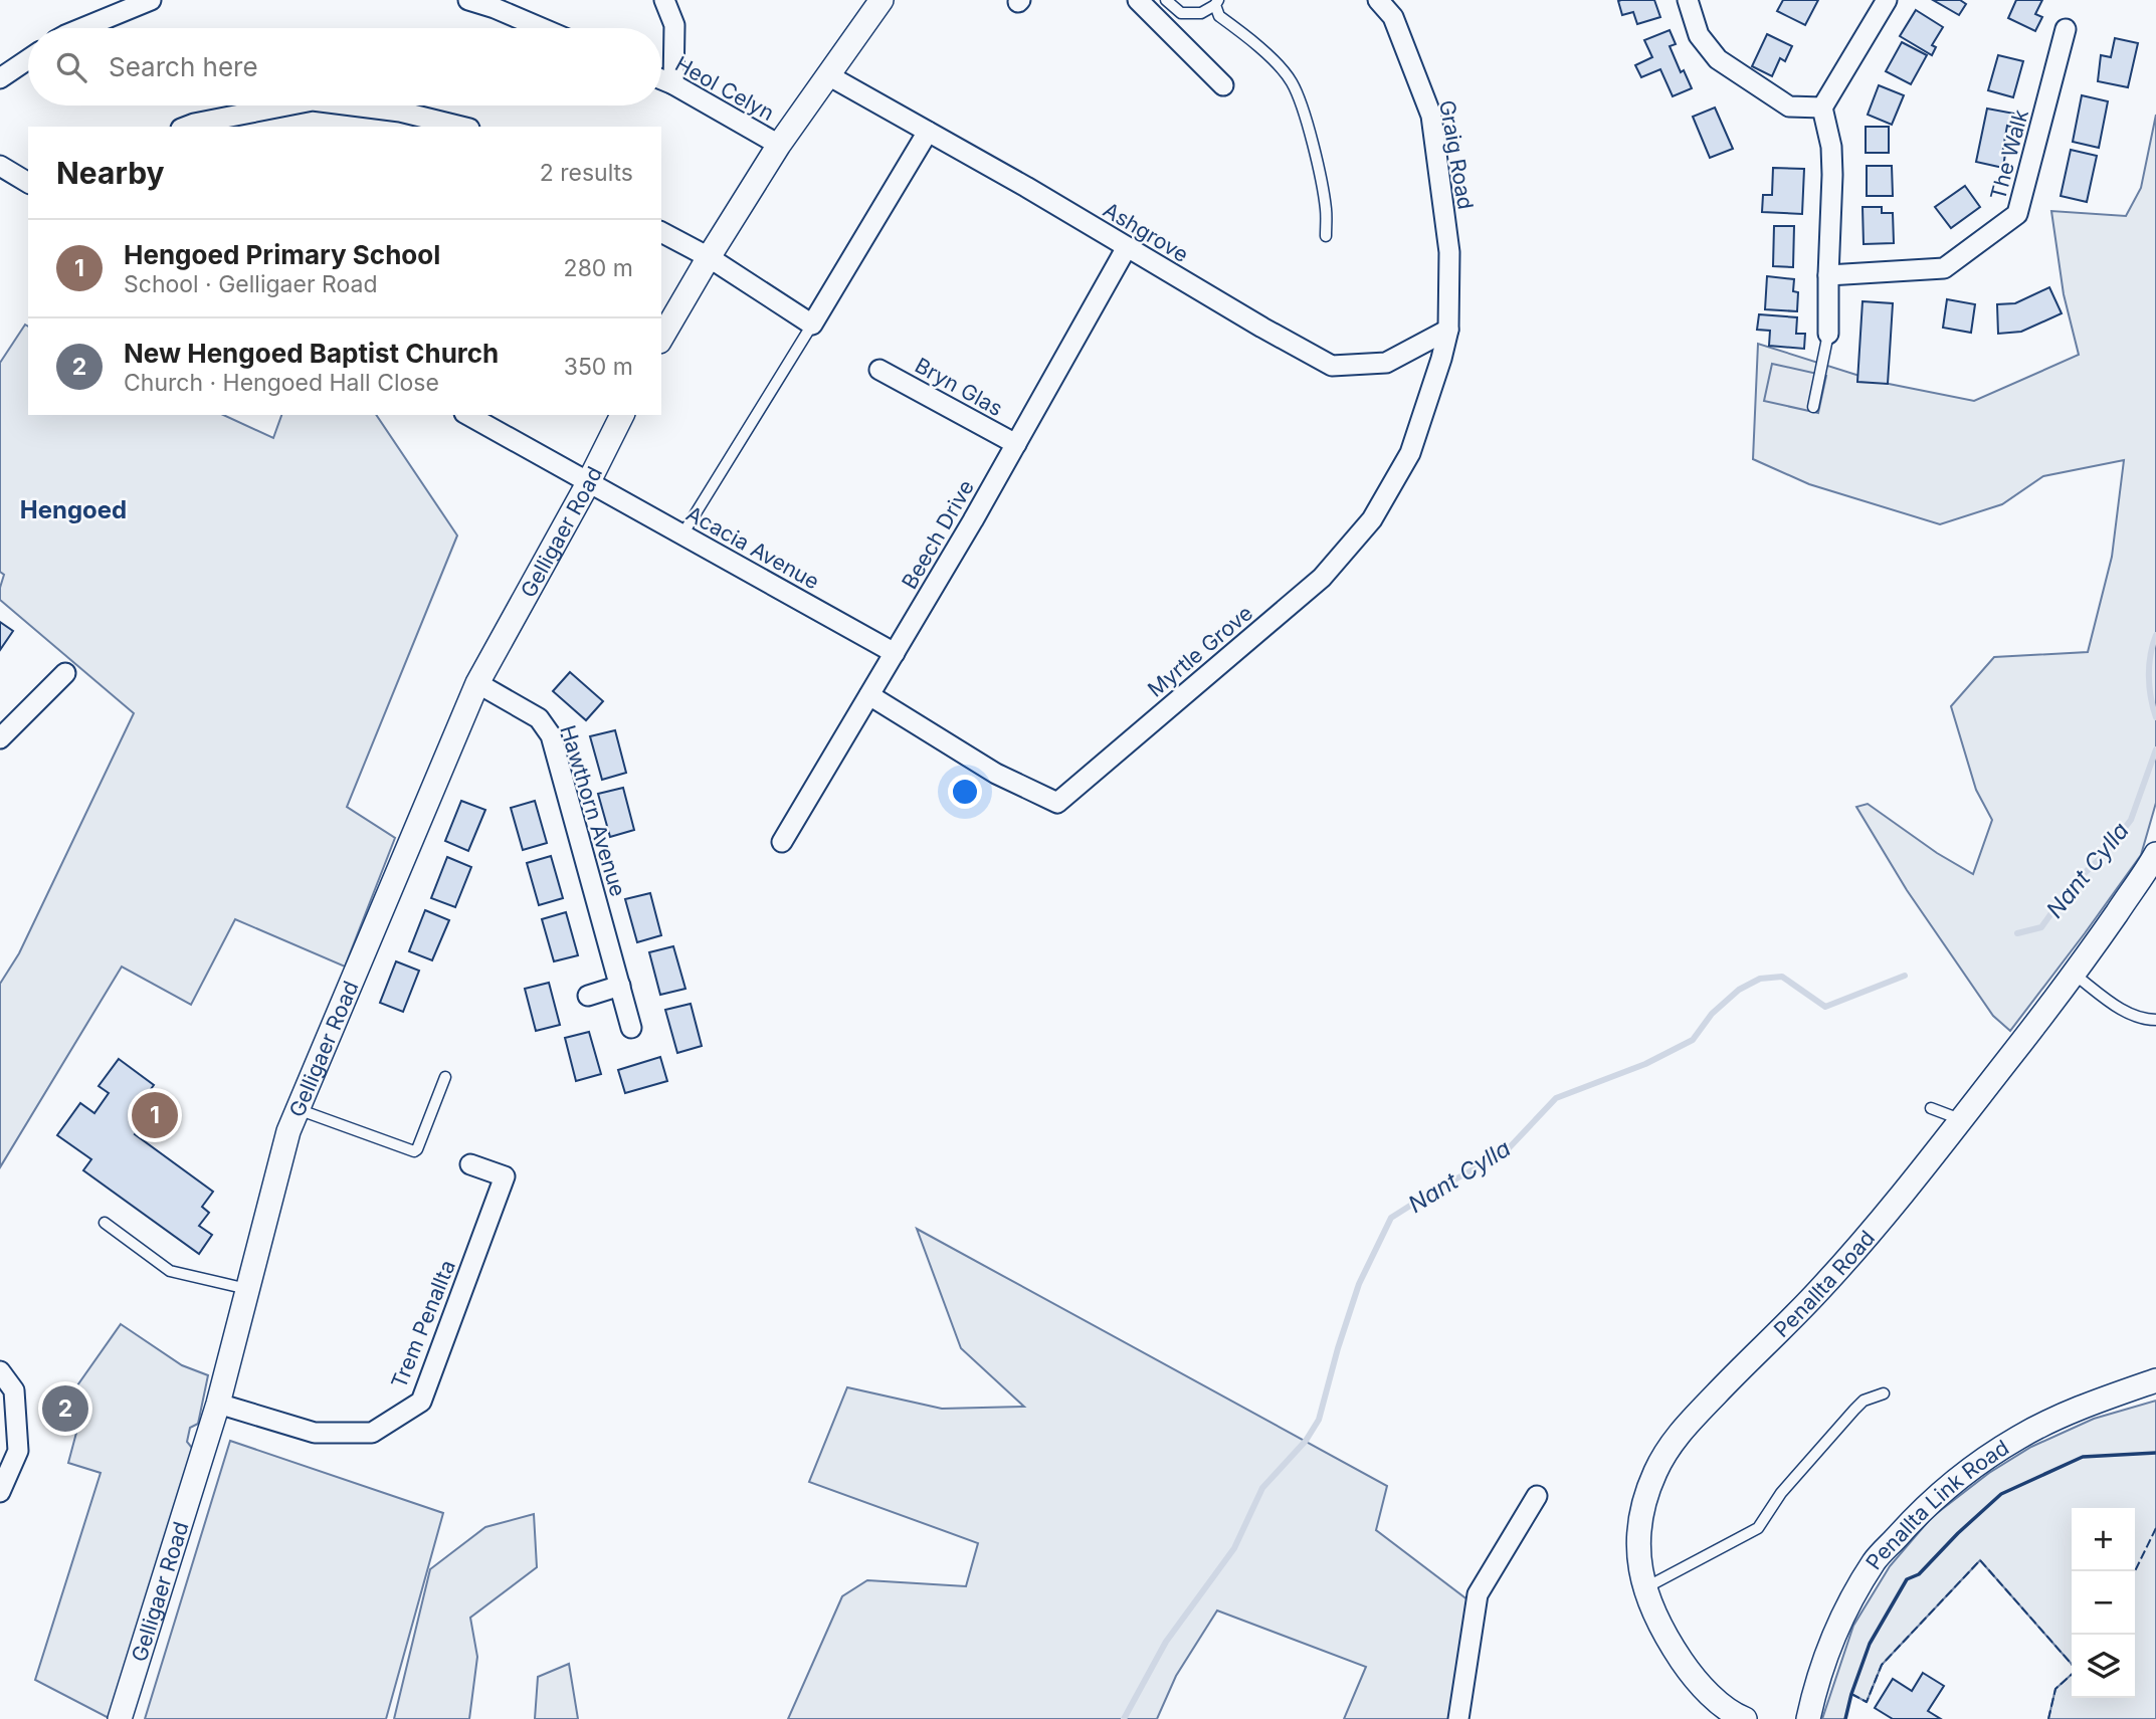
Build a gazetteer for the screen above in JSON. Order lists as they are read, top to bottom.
{
  "streets": {
    "street": [
      "Heol Celyn",
      "Graig Road",
      "The Walk",
      "Ashgrove",
      "Bryn Glas",
      "Gelligaer Road",
      "Beech Drive",
      "Acacia Avenue",
      "Myrtle Grove",
      "Hawthorn Avenue",
      "Penallta Road",
      "Trem Penallta",
      "Penallta Link Road"
    ]
  },
  "crossings": [
    ["Graig Road", "Ashgrove"],
    ["Graig Road", "Myrtle Grove"],
    ["Ashgrove", "Beech Drive"],
    ["Ashgrove", "Myrtle Grove"],
    ["Bryn Glas", "Beech Drive"],
    ["Gelligaer Road", "Acacia Avenue"],
    ["Gelligaer Road", "Hawthorn Avenue"],
    ["Gelligaer Road", "Trem Penallta"],
    ["Beech Drive", "Acacia Avenue"],
    ["Beech Drive", "Myrtle Grove"]
  ],
  "districts": ["Hengoed"],
  "water": ["Nant Cylla"],
  "page": {
    "search": "Search here",
    "heading": ["Nearby", "2 results"],
    "list": [
      {
        "mark": "1",
        "name": "Hengoed Primary School",
        "note": "School · Gelligaer Road",
        "value": "280 m"
      },
      {
        "mark": "2",
        "name": "New Hengoed Baptist Church",
        "note": "Church · Hengoed Hall Close",
        "value": "350 m"
      }
    ],
    "pins": ["1", "2"],
    "map_buttons": ["+", "−"]
  }
}
